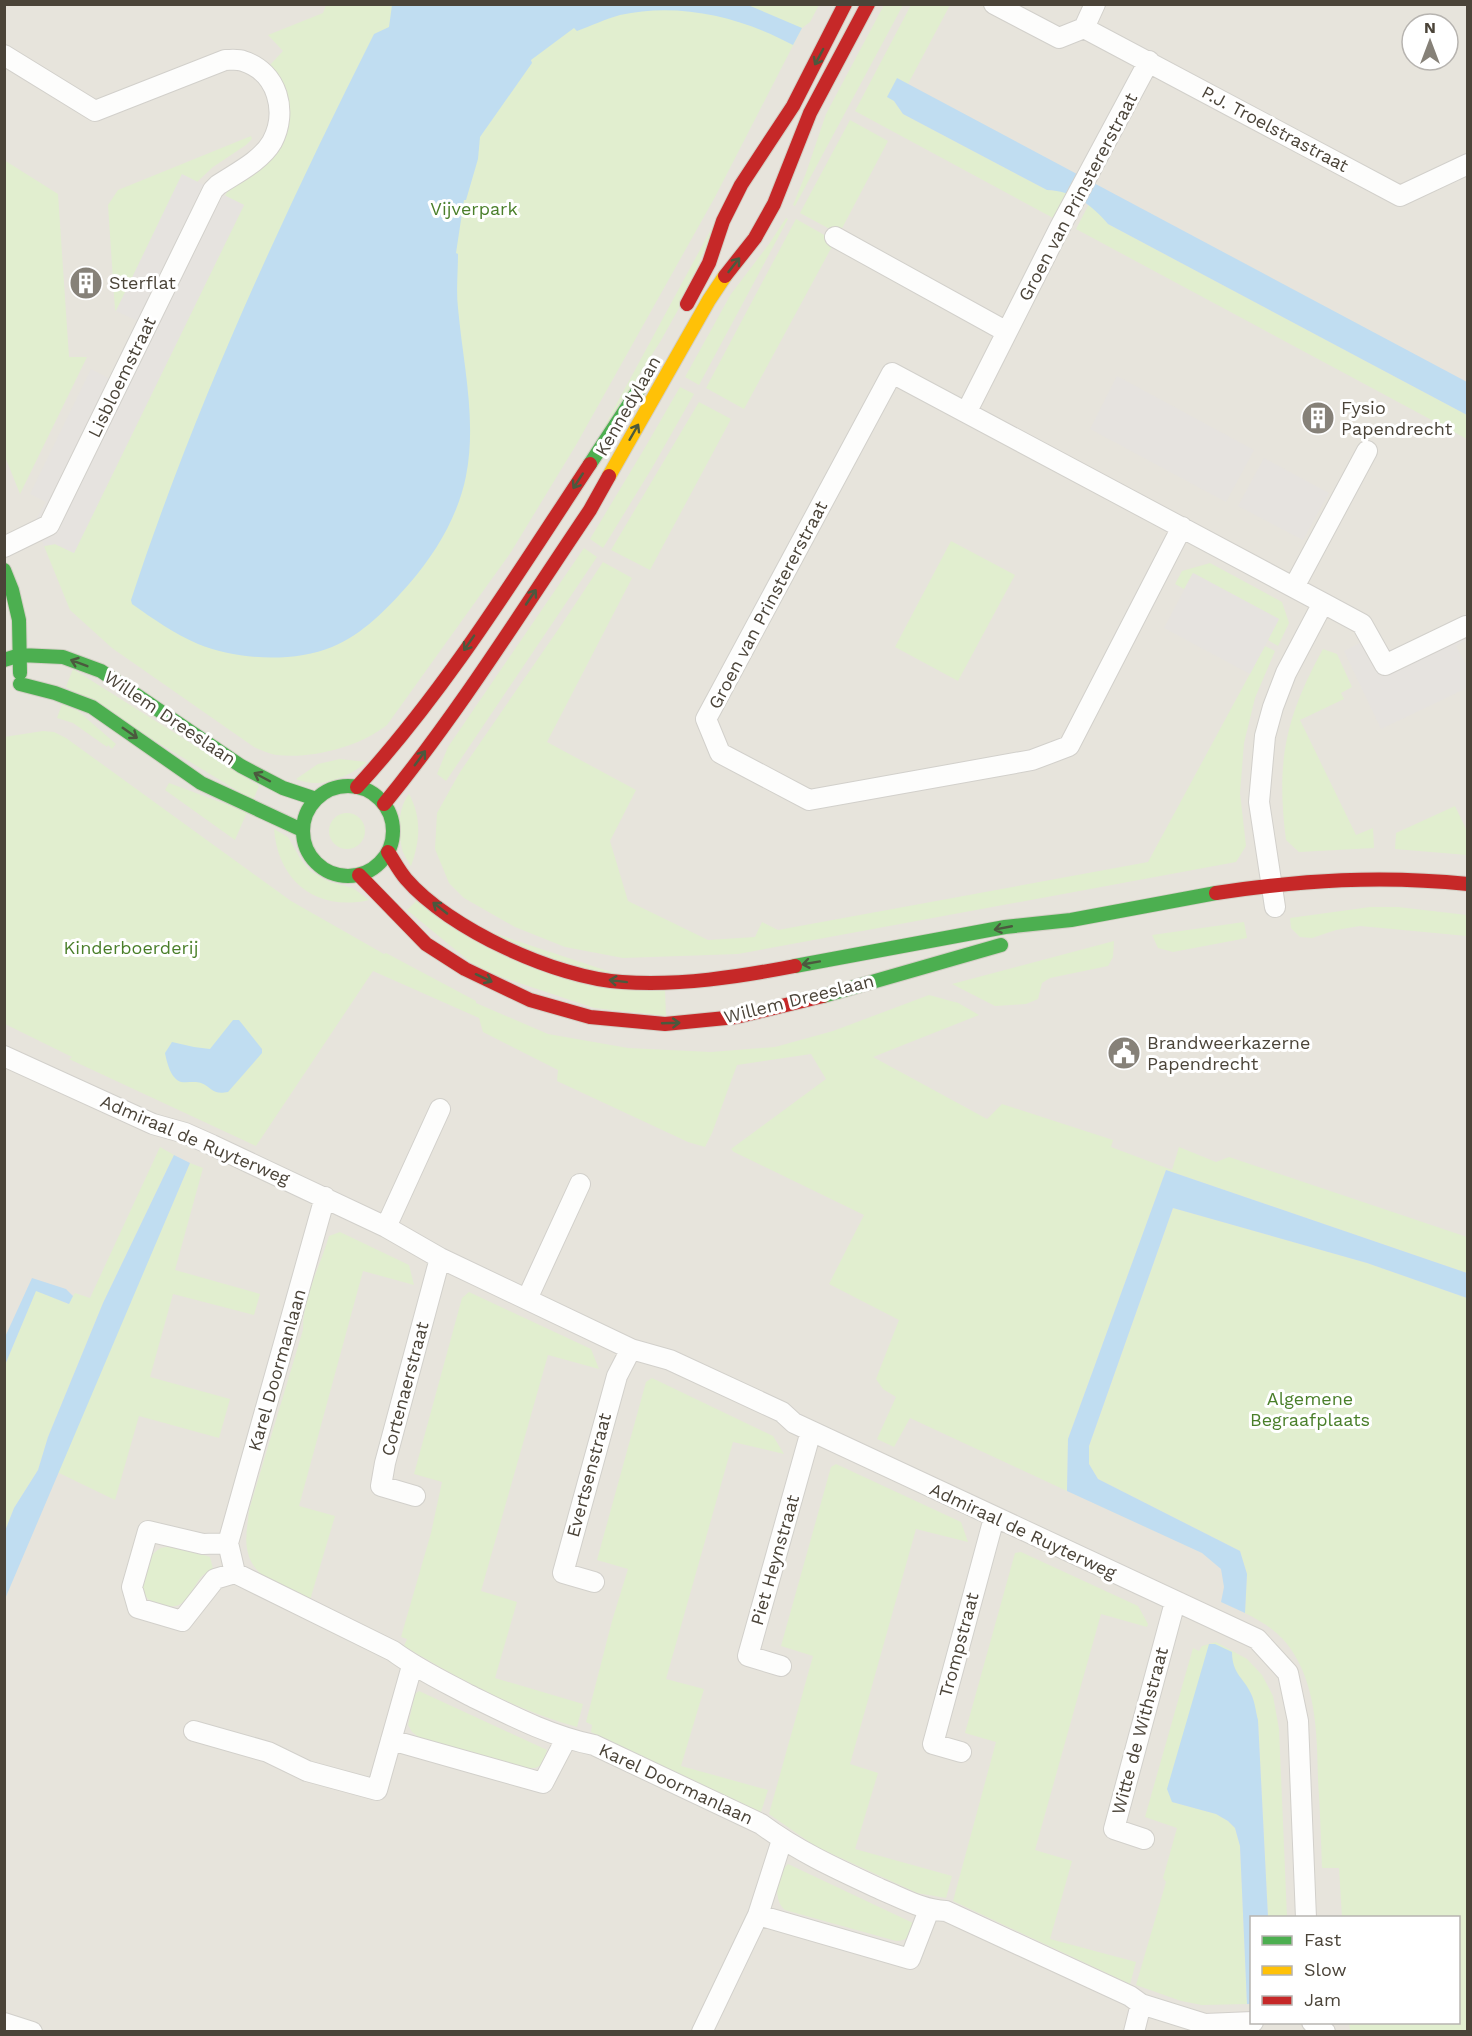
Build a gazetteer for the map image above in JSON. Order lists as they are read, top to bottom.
{
  "streets": {
    "street": [
      "P.J. Troelstrastraat",
      "Groen van Prinstererstraat",
      "Lisbloemstraat",
      "Kennedylaan",
      "Willem Dreeslaan",
      "Admiraal de Ruyterweg",
      "Karel Doormanlaan",
      "Cortenaerstraat",
      "Evertsenstraat",
      "Piet Heynstraat",
      "Trompstraat",
      "Witte de Withstraat"
    ]
  },
  "crossings": [
    ["P.J. Troelstrastraat", "Groen van Prinstererstraat"],
    ["Kennedylaan", "Willem Dreeslaan"],
    ["Admiraal de Ruyterweg", "Karel Doormanlaan"],
    ["Admiraal de Ruyterweg", "Cortenaerstraat"],
    ["Admiraal de Ruyterweg", "Evertsenstraat"],
    ["Admiraal de Ruyterweg", "Piet Heynstraat"],
    ["Admiraal de Ruyterweg", "Trompstraat"],
    ["Admiraal de Ruyterweg", "Witte de Withstraat"]
  ],
  "parks": ["Vijverpark", "Kinderboerderij", "Algemene Begraafplaats"],
  "places": {
    "building": ["Sterflat", "Fysio Papendrecht"],
    "public building": ["Brandweerkazerne Papendrecht"]
  },
  "legend": ["Fast", "Slow", "Jam"],
  "north": "top"
}
